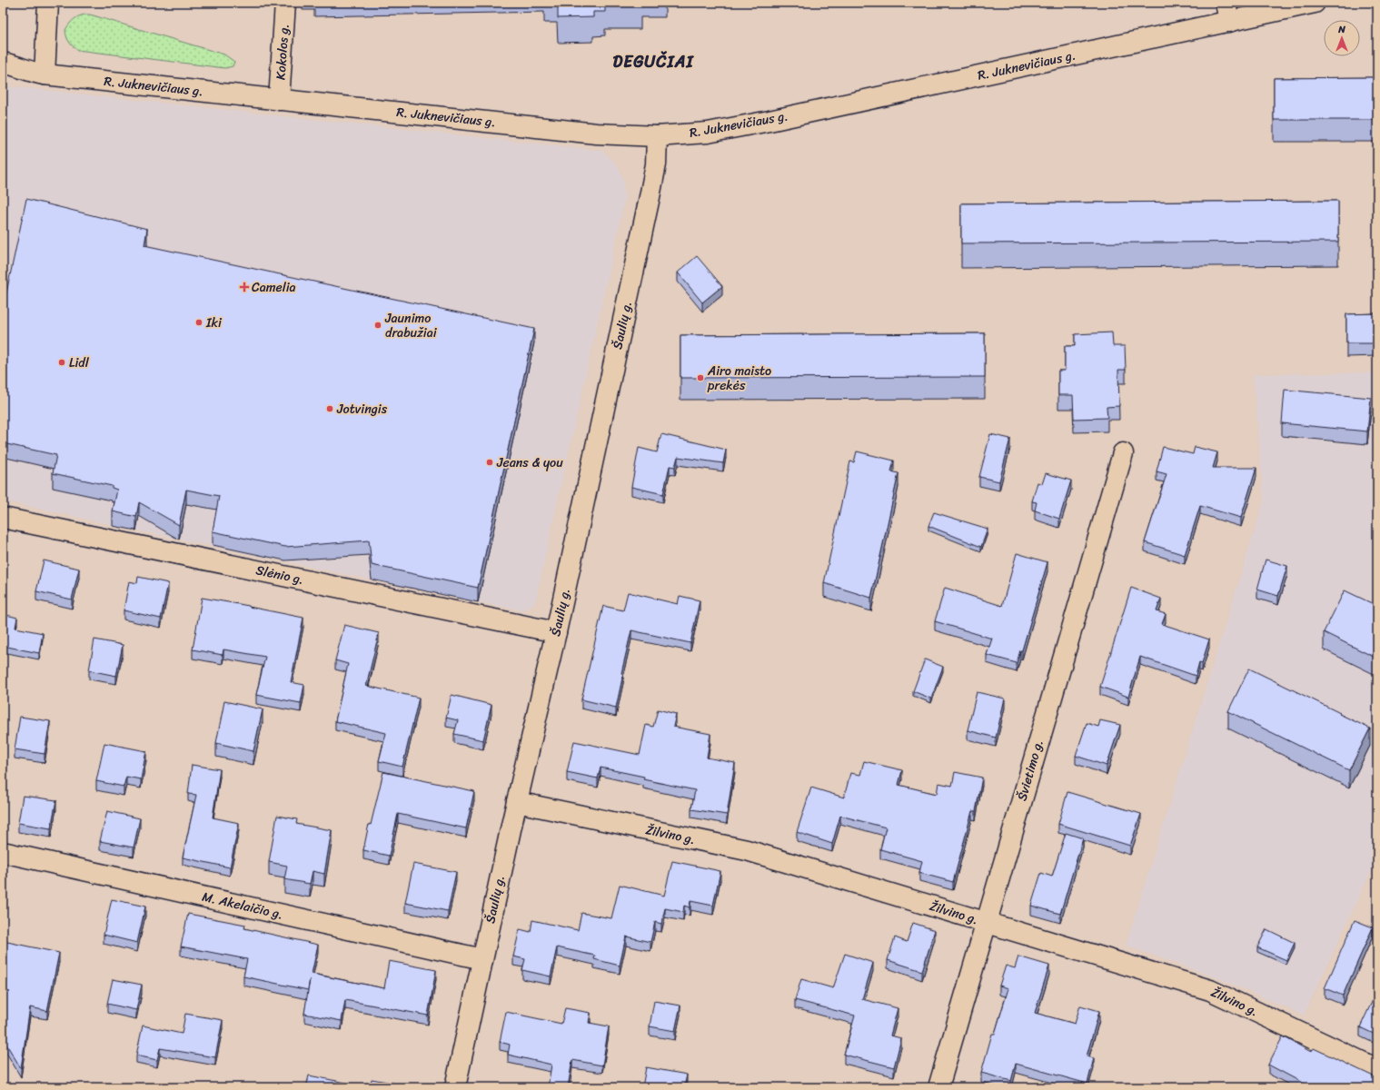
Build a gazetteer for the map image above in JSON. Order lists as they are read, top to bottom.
{
  "streets": {
    "street": [
      "Kokolos g.",
      "R. Juknevičiaus g.",
      "Šaulių g.",
      "Slėnio g.",
      "Švietimo g.",
      "Žilvino g.",
      "M. Akelaičio g."
    ]
  },
  "crossings": [
    ["Kokolos g.", "R. Juknevičiaus g."],
    ["R. Juknevičiaus g.", "Šaulių g."],
    ["Šaulių g.", "Slėnio g."],
    ["Šaulių g.", "Žilvino g."],
    ["Šaulių g.", "M. Akelaičio g."],
    ["Švietimo g.", "Žilvino g."]
  ],
  "districts": ["DEGUČIAI"],
  "places": {
    "health": ["Camelia"],
    "other": [
      "Iki",
      "Jaunimo drabužiai",
      "Lidl",
      "Airo maisto prekės",
      "Jotvingis",
      "Jeans & you"
    ]
  },
  "north": "top"
}
